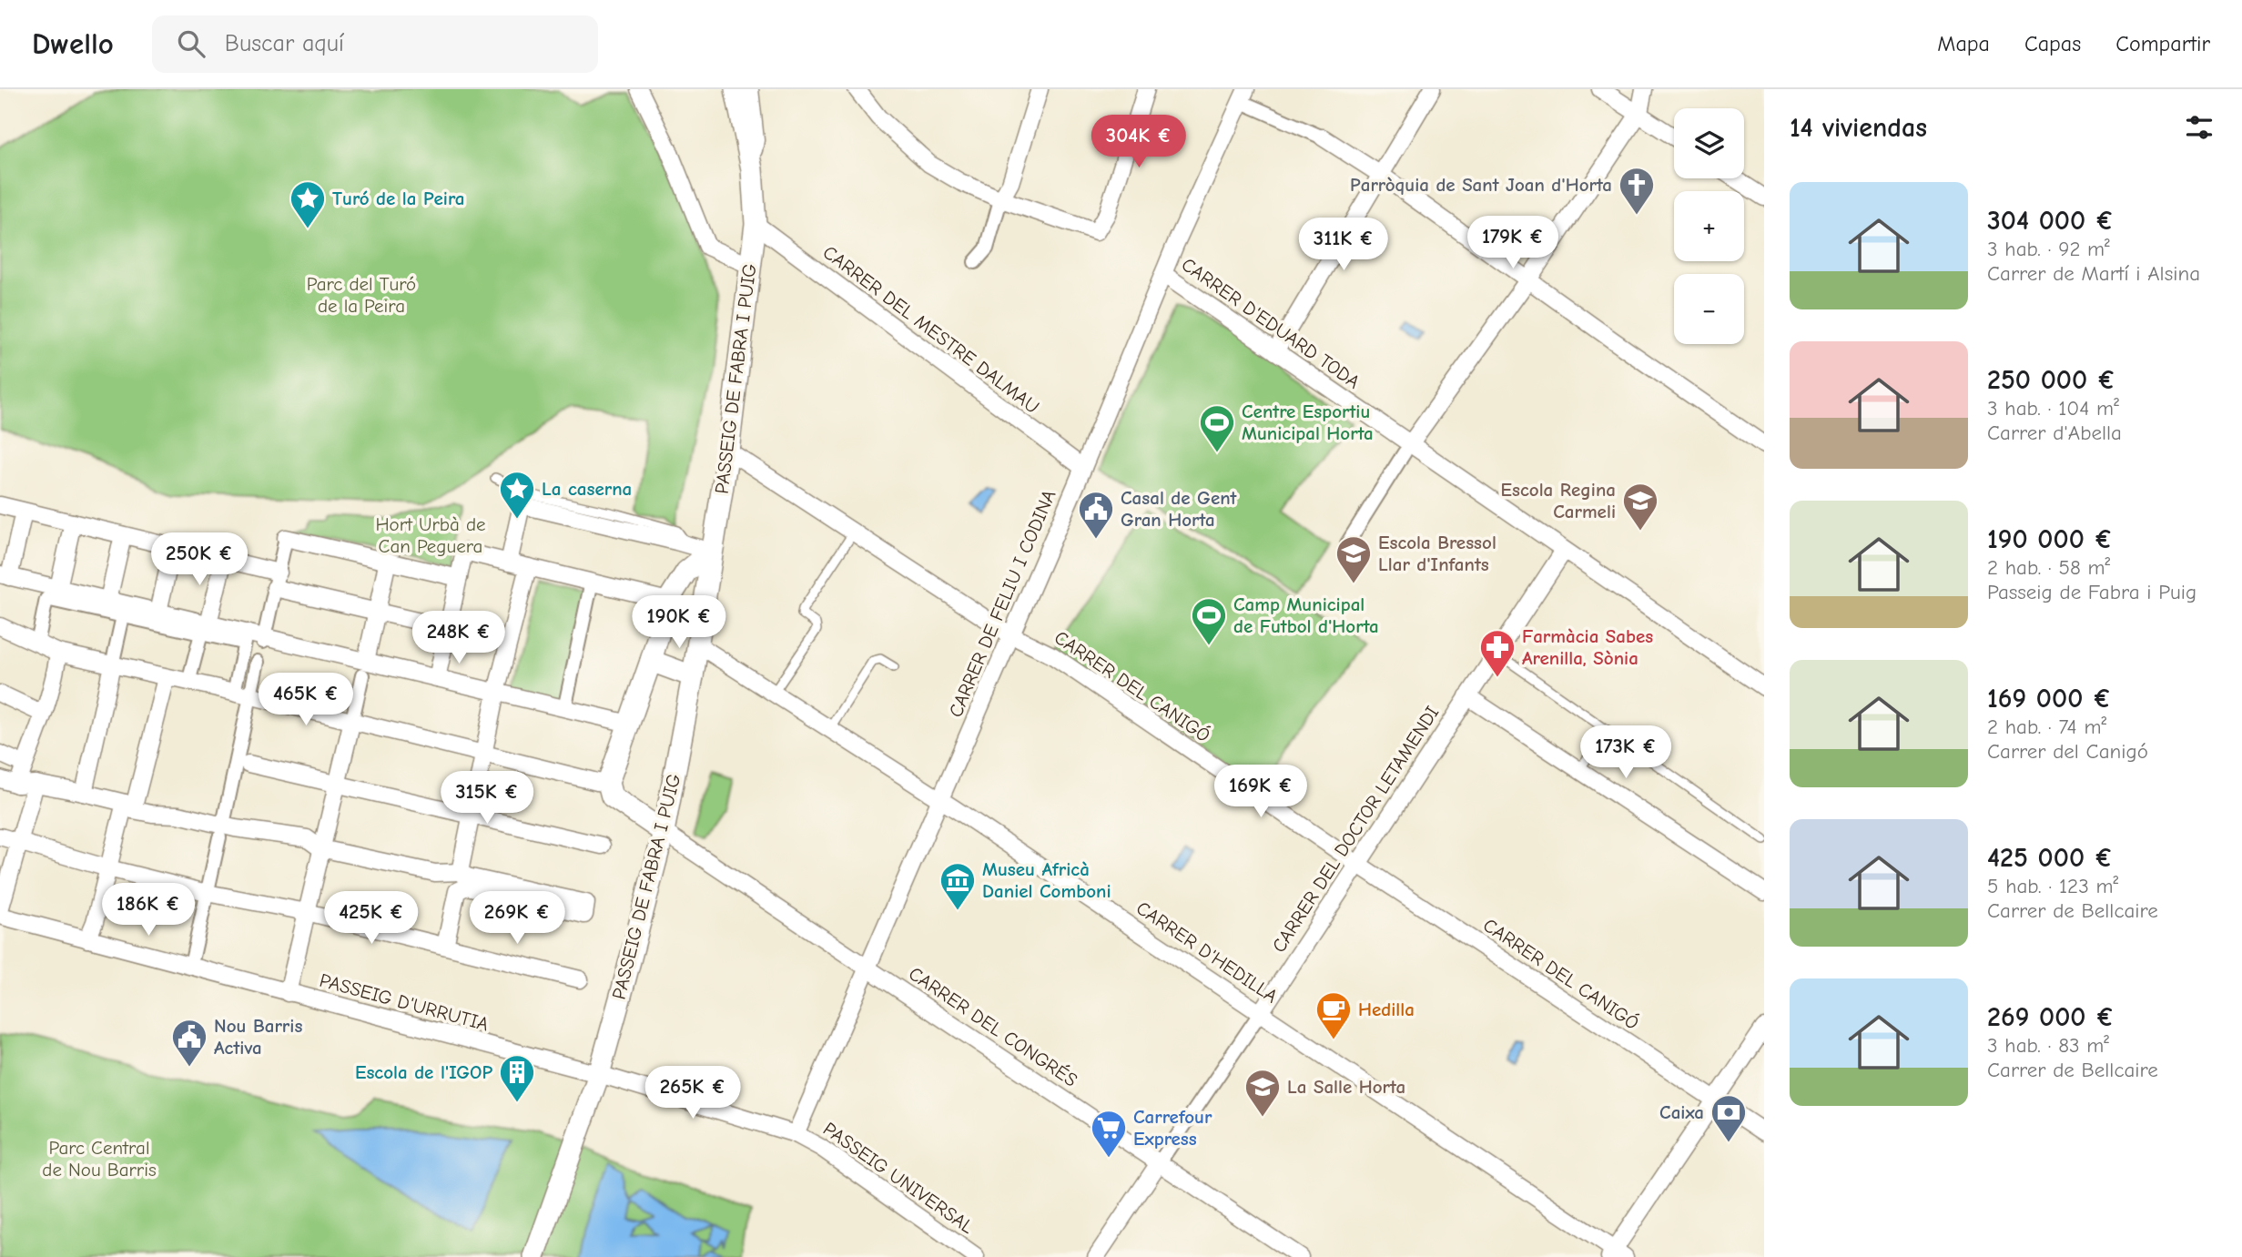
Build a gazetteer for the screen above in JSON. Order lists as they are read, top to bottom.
{
  "streets": {
    "street": [
      "CARRER D'EDUARD TODA",
      "CARRER DEL MESTRE DALMAU",
      "PASSEIG DE FABRA I PUIG",
      "CARRER DE FELIU I CODINA",
      "CARRER DEL CANIGÓ",
      "CARRER DEL DOCTOR LETAMENDI",
      "CARRER D'HEDILLA",
      "PASSEIG D'URRUTIA",
      "CARRER DEL CONGRÉS",
      "PASSEIG UNIVERSAL"
    ]
  },
  "crossings": [
    ["CARRER D'EDUARD TODA", "CARRER DE FELIU I CODINA"],
    ["CARRER D'EDUARD TODA", "CARRER DEL DOCTOR LETAMENDI"],
    ["CARRER DEL MESTRE DALMAU", "PASSEIG DE FABRA I PUIG"],
    ["CARRER DEL MESTRE DALMAU", "CARRER DE FELIU I CODINA"],
    ["PASSEIG DE FABRA I PUIG", "CARRER DEL CANIGÓ"],
    ["PASSEIG DE FABRA I PUIG", "CARRER D'HEDILLA"],
    ["PASSEIG DE FABRA I PUIG", "PASSEIG D'URRUTIA"],
    ["PASSEIG DE FABRA I PUIG", "CARRER DEL CONGRÉS"],
    ["CARRER DE FELIU I CODINA", "CARRER DEL CANIGÓ"],
    ["CARRER DE FELIU I CODINA", "CARRER D'HEDILLA"],
    ["CARRER DE FELIU I CODINA", "PASSEIG D'URRUTIA"],
    ["CARRER DE FELIU I CODINA", "CARRER DEL CONGRÉS"],
    ["CARRER DE FELIU I CODINA", "PASSEIG UNIVERSAL"],
    ["CARRER DEL CANIGÓ", "CARRER DEL DOCTOR LETAMENDI"],
    ["CARRER DEL DOCTOR LETAMENDI", "CARRER D'HEDILLA"],
    ["CARRER DEL DOCTOR LETAMENDI", "CARRER DEL CONGRÉS"],
    ["PASSEIG D'URRUTIA", "PASSEIG UNIVERSAL"]
  ],
  "parks": ["Parc del Turó de la Peira", "Hort Urbà de Can Peguera", "Parc Central de Nou Barris"],
  "places": {
    "church": ["Parròquia de Sant Joan d'Horta"],
    "place": ["Turó de la Peira", "La caserna"],
    "sports": ["Centre Esportiu Municipal Horta", "Camp Municipal de Futbol d'Horta"],
    "school or university": ["Escola Regina Carmeli", "Escola Bressol Llar d'Infants", "La Salle Horta"],
    "public building": ["Casal de Gent Gran Horta", "Nou Barris Activa"],
    "pharmacy": ["Farmàcia Sabes Arenilla, Sònia"],
    "museum": ["Museu Africà Daniel Comboni"],
    "cafe": ["Hedilla"],
    "building": ["Escola de l'IGOP"],
    "bank": ["Caixa"],
    "supermarket": ["Carrefour Express"]
  },
  "page": {
    "header": "Dwello",
    "search": "Buscar aquí",
    "nav": ["Mapa", "Capas", "Compartir"],
    "heading": "14 viviendas",
    "map_buttons": ["+", "−"],
    "price": [
      "304K €",
      "179K €",
      "311K €",
      "250K €",
      "190K €",
      "248K €",
      "465K €",
      "173K €",
      "169K €",
      "315K €",
      "186K €",
      "425K €",
      "269K €",
      "265K €"
    ],
    "list": [
      {
        "name": "304 000 €",
        "note": "3 hab. · 92 m² · Carrer de Martí i Alsina"
      },
      {
        "name": "250 000 €",
        "note": "3 hab. · 104 m² · Carrer d'Abella"
      },
      {
        "name": "190 000 €",
        "note": "2 hab. · 58 m² · Passeig de Fabra i Puig"
      },
      {
        "name": "169 000 €",
        "note": "2 hab. · 74 m² · Carrer del Canigó"
      },
      {
        "name": "425 000 €",
        "note": "5 hab. · 123 m² · Carrer de Bellcaire"
      },
      {
        "name": "269 000 €",
        "note": "3 hab. · 83 m² · Carrer de Bellcaire"
      }
    ]
  }
}
